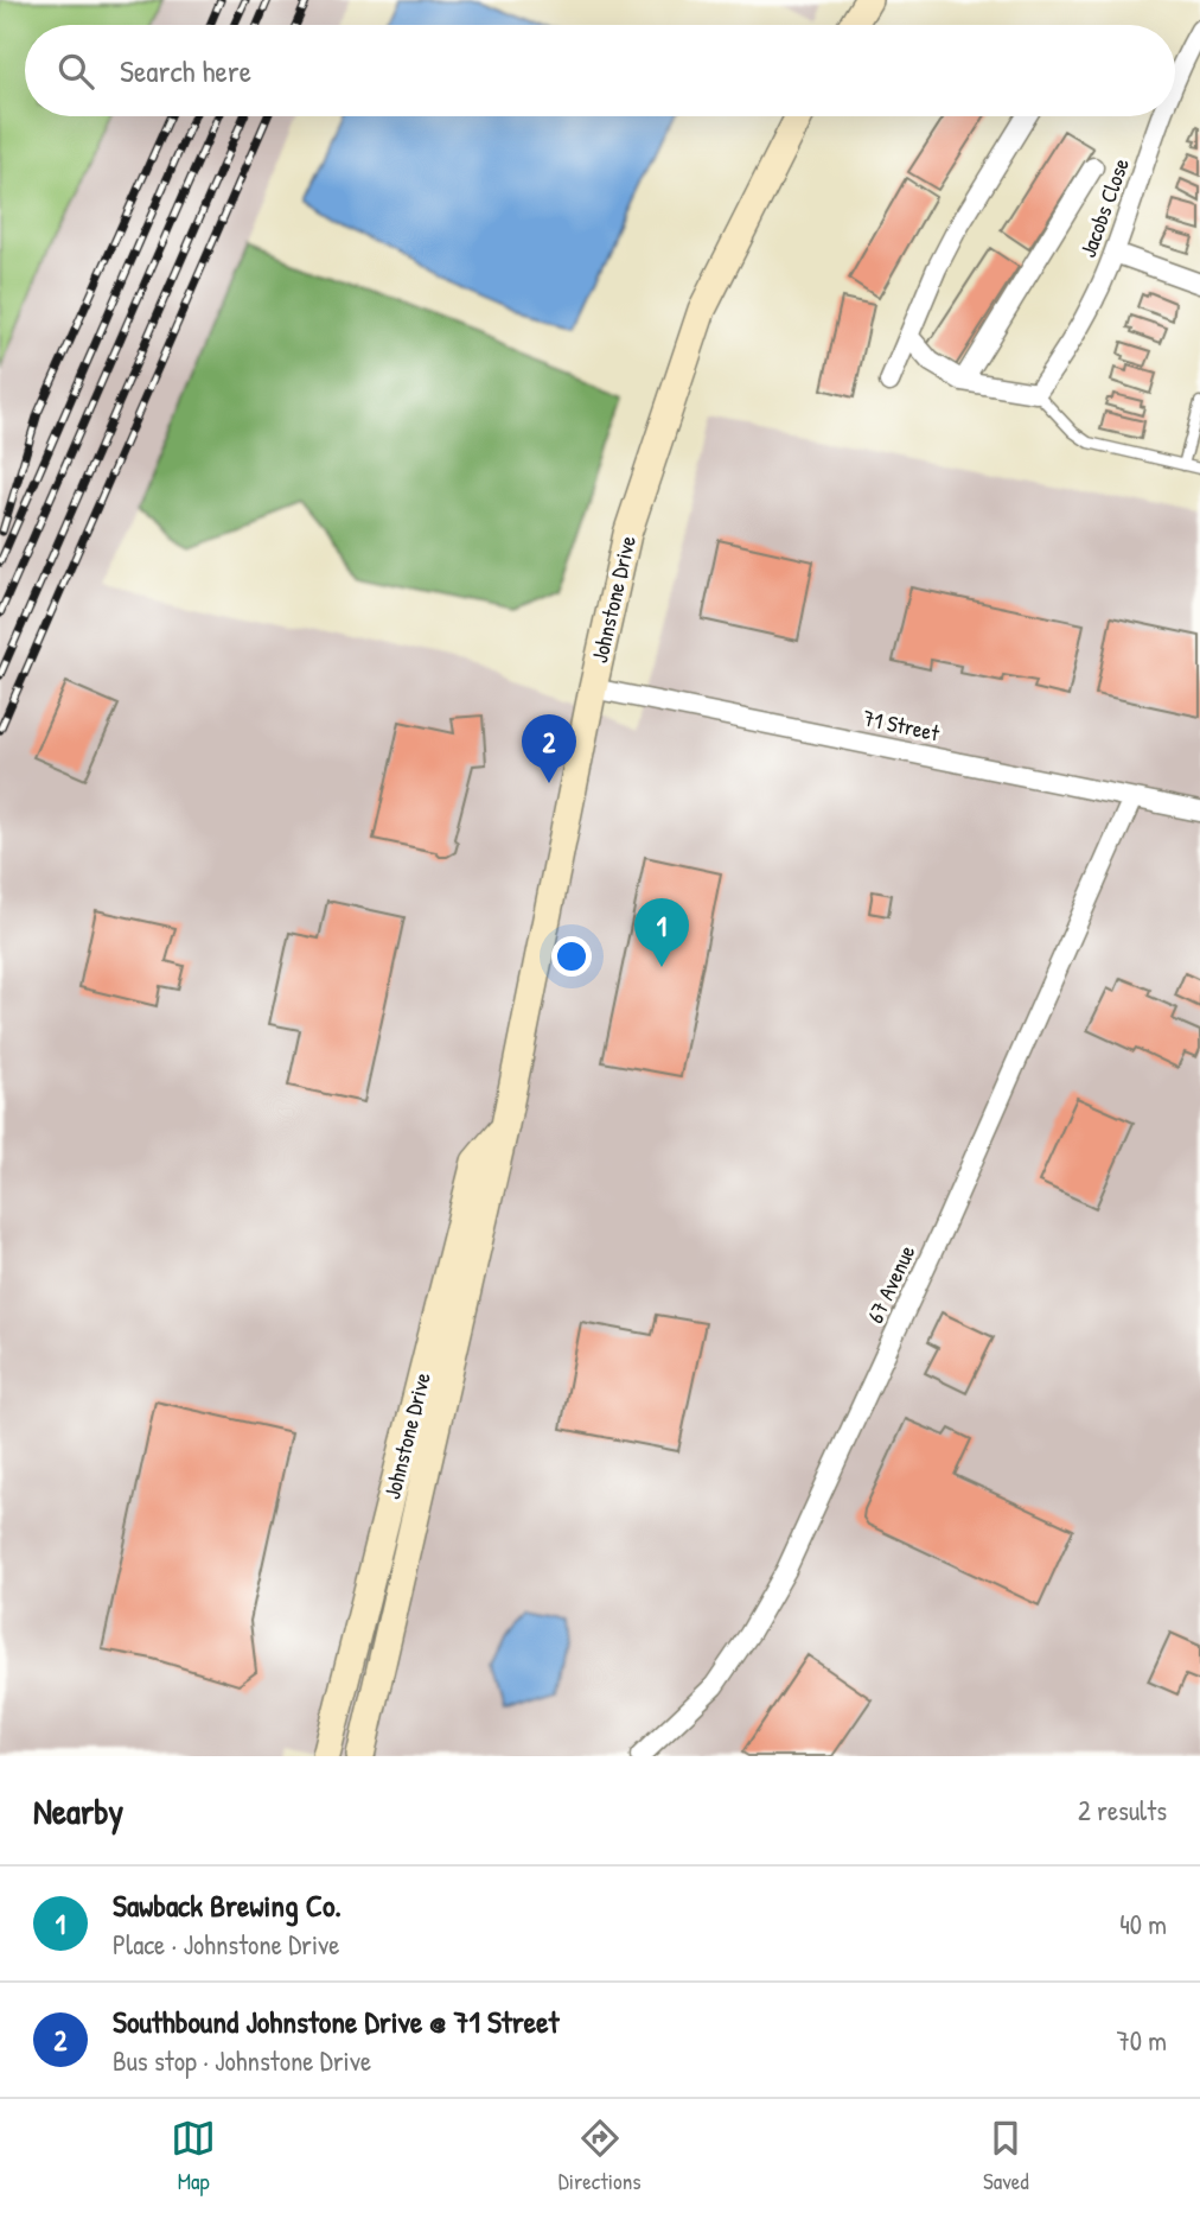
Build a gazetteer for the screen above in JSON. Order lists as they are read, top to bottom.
{
  "streets": {
    "main road": ["Johnstone Drive"],
    "street": ["Jacobs Close", "71 Street", "67 Avenue"]
  },
  "crossings": [
    ["Johnstone Drive", "71 Street"],
    ["71 Street", "67 Avenue"]
  ],
  "page": {
    "search": "Search here",
    "pins": ["2", "1"],
    "heading": ["Nearby", "2 results"],
    "list": [
      {
        "mark": "1",
        "name": "Sawback Brewing Co.",
        "note": "Place · Johnstone Drive",
        "value": "40 m"
      },
      {
        "mark": "2",
        "name": "Southbound Johnstone Drive @ 71 Street",
        "note": "Bus stop · Johnstone Drive",
        "value": "70 m"
      }
    ],
    "nav": ["Map", "Directions", "Saved"]
  }
}
